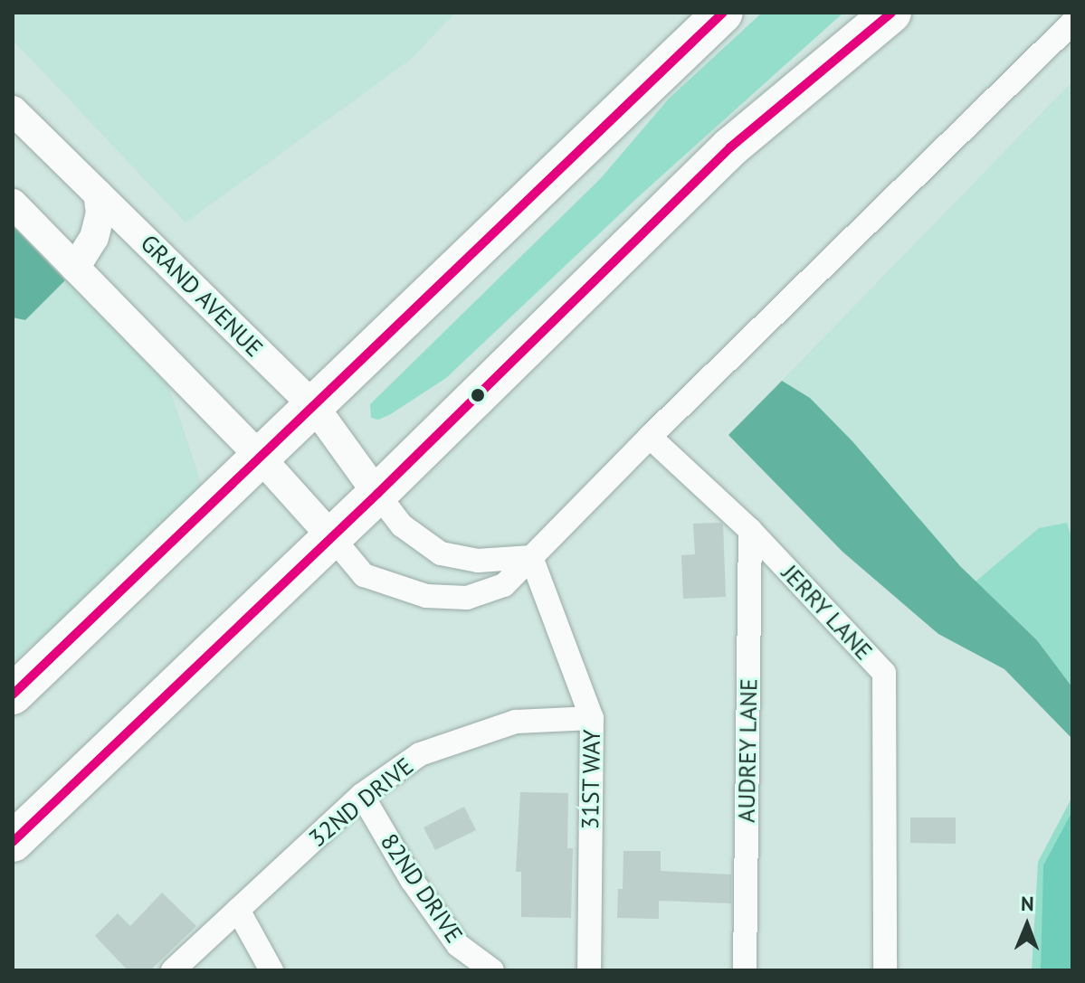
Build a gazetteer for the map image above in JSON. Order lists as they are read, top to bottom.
{
  "streets": {
    "street": [
      "GRAND AVENUE",
      "JERRY LANE",
      "AUDREY LANE",
      "31ST WAY",
      "32ND DRIVE",
      "82ND DRIVE"
    ]
  },
  "crossings": [
    ["JERRY LANE", "AUDREY LANE"],
    ["31ST WAY", "32ND DRIVE"],
    ["32ND DRIVE", "82ND DRIVE"]
  ],
  "north": "top"
}
